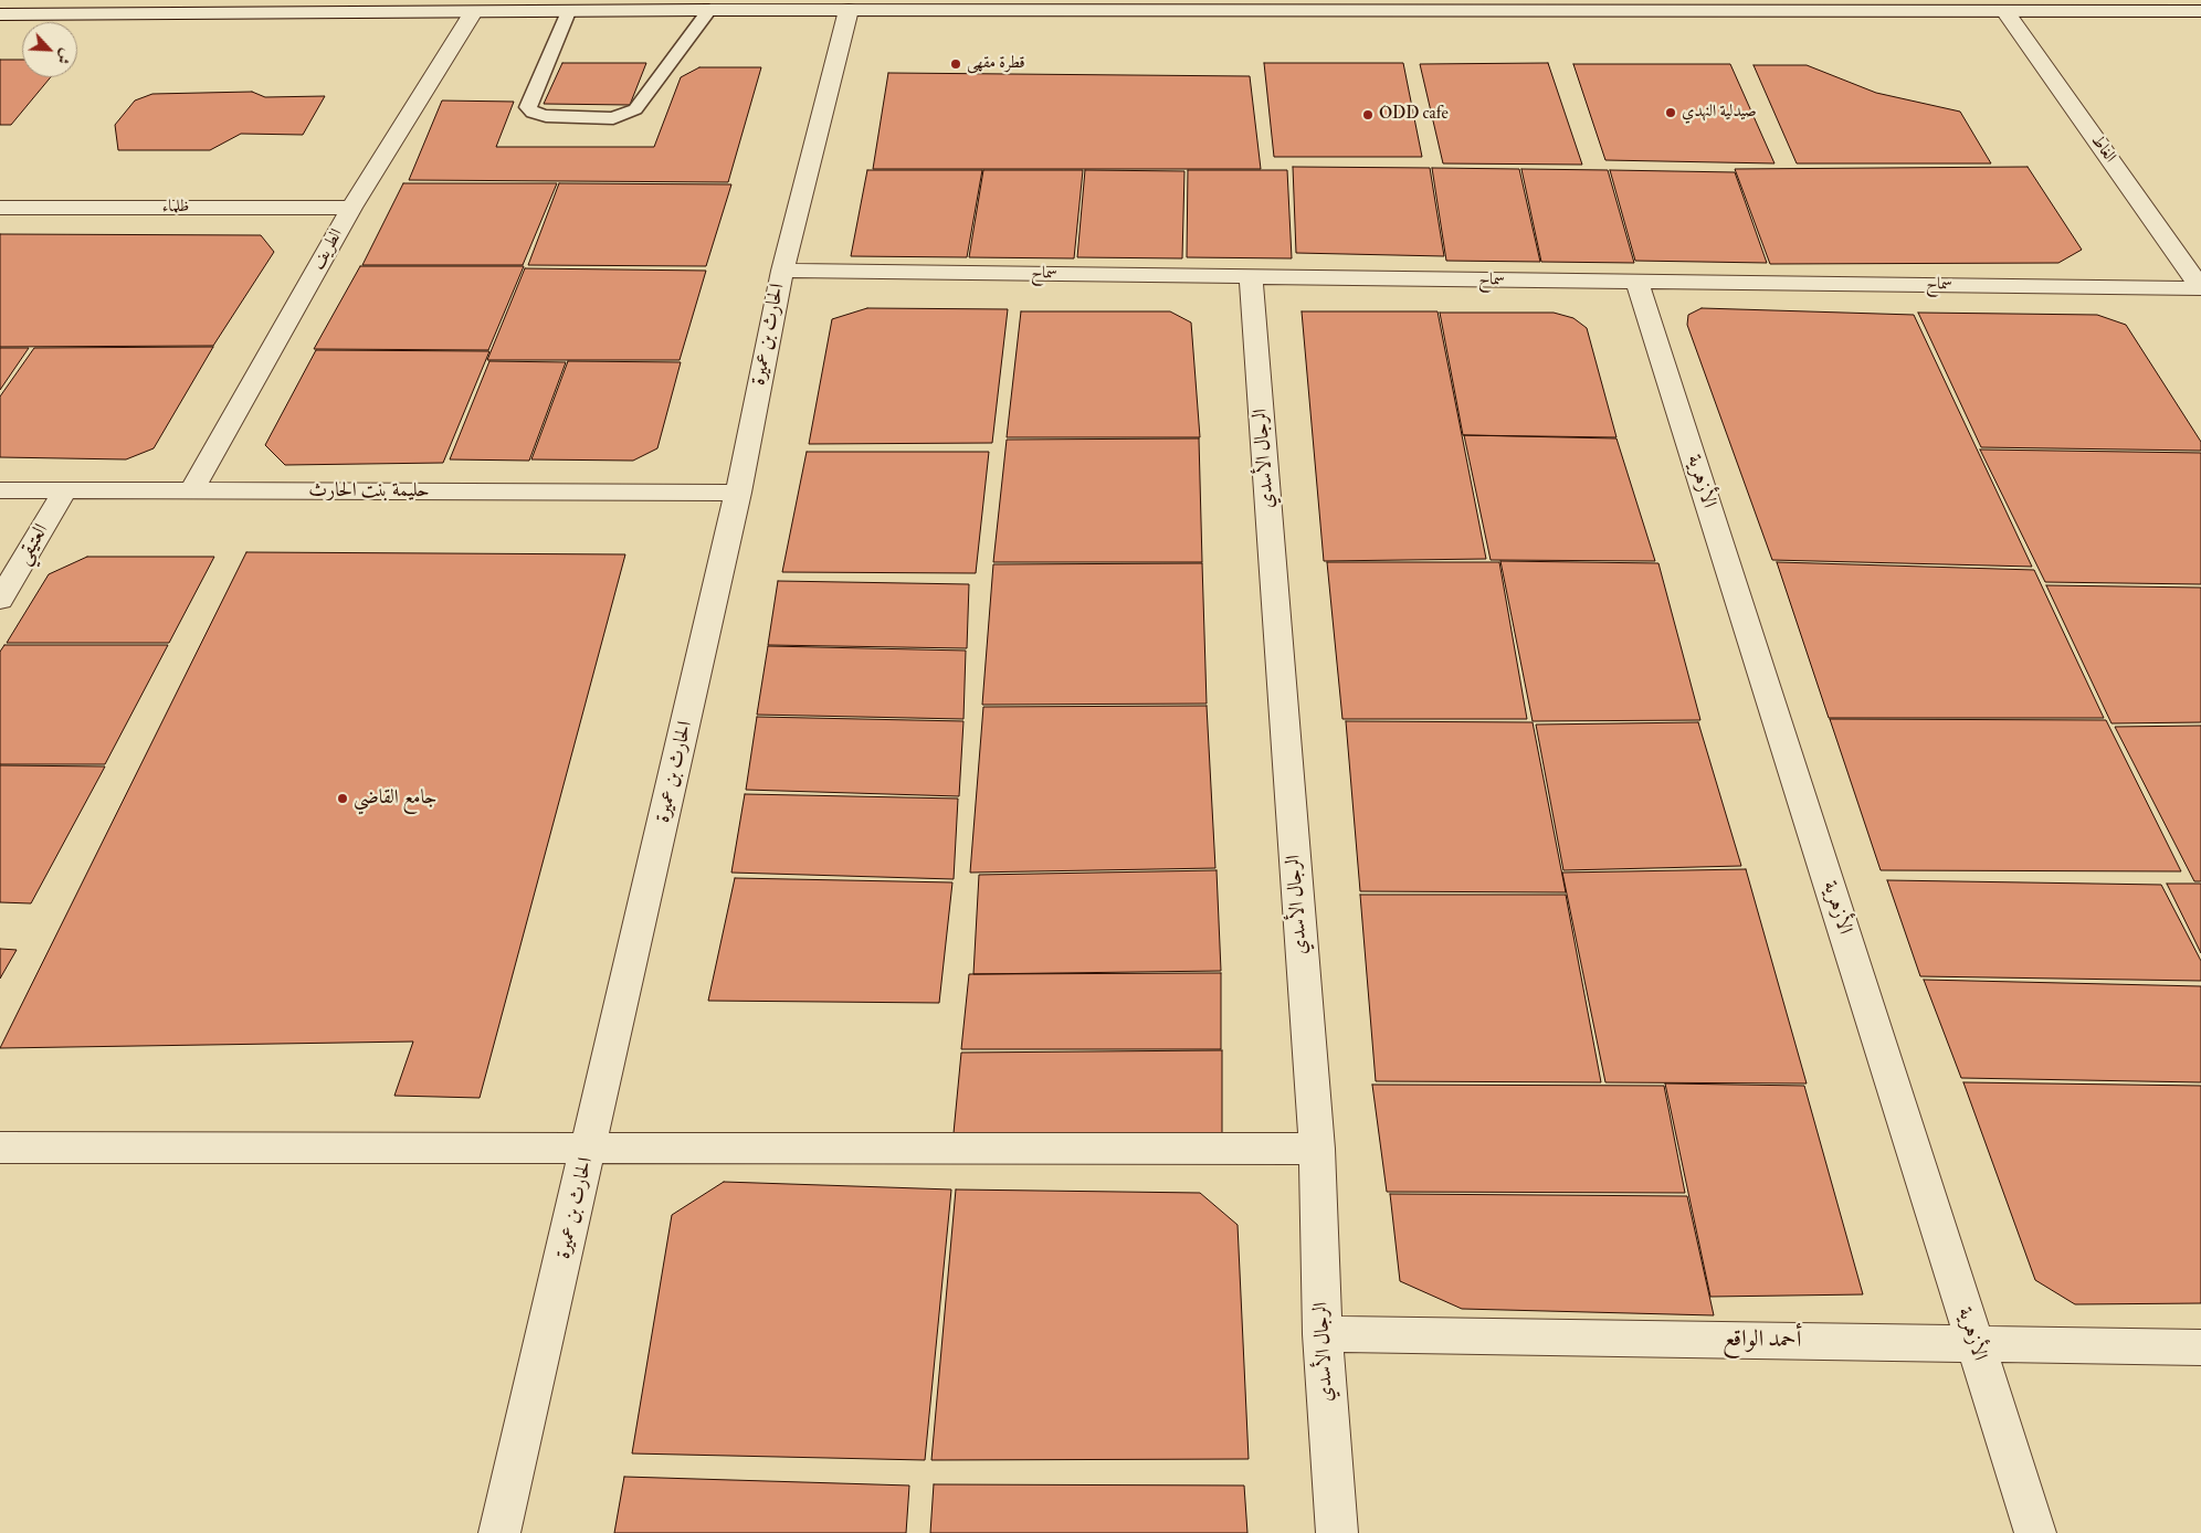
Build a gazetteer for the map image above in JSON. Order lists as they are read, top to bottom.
{
  "streets": {
    "street": [
      "الغاط",
      "ظلماء",
      "الطريف",
      "سماح",
      "الحارث بن عميرة",
      "الرجال الأسدي",
      "الأزهرية",
      "حليمة بنت الحارث",
      "العتيقي",
      "أحمد الواقع"
    ]
  },
  "crossings": [
    ["الغاط", "سماح"],
    ["ظلماء", "الطريف"],
    ["الطريف", "حليمة بنت الحارث"],
    ["سماح", "الحارث بن عميرة"],
    ["سماح", "الرجال الأسدي"],
    ["سماح", "الأزهرية"],
    ["الحارث بن عميرة", "حليمة بنت الحارث"],
    ["الرجال الأسدي", "أحمد الواقع"],
    ["الأزهرية", "أحمد الواقع"],
    ["حليمة بنت الحارث", "العتيقي"]
  ],
  "places": [
    "قطرة مقهى",
    "صيدلية النهدي",
    "ODD cafe",
    "جامع القاضي"
  ],
  "north": "bottom right"
}
